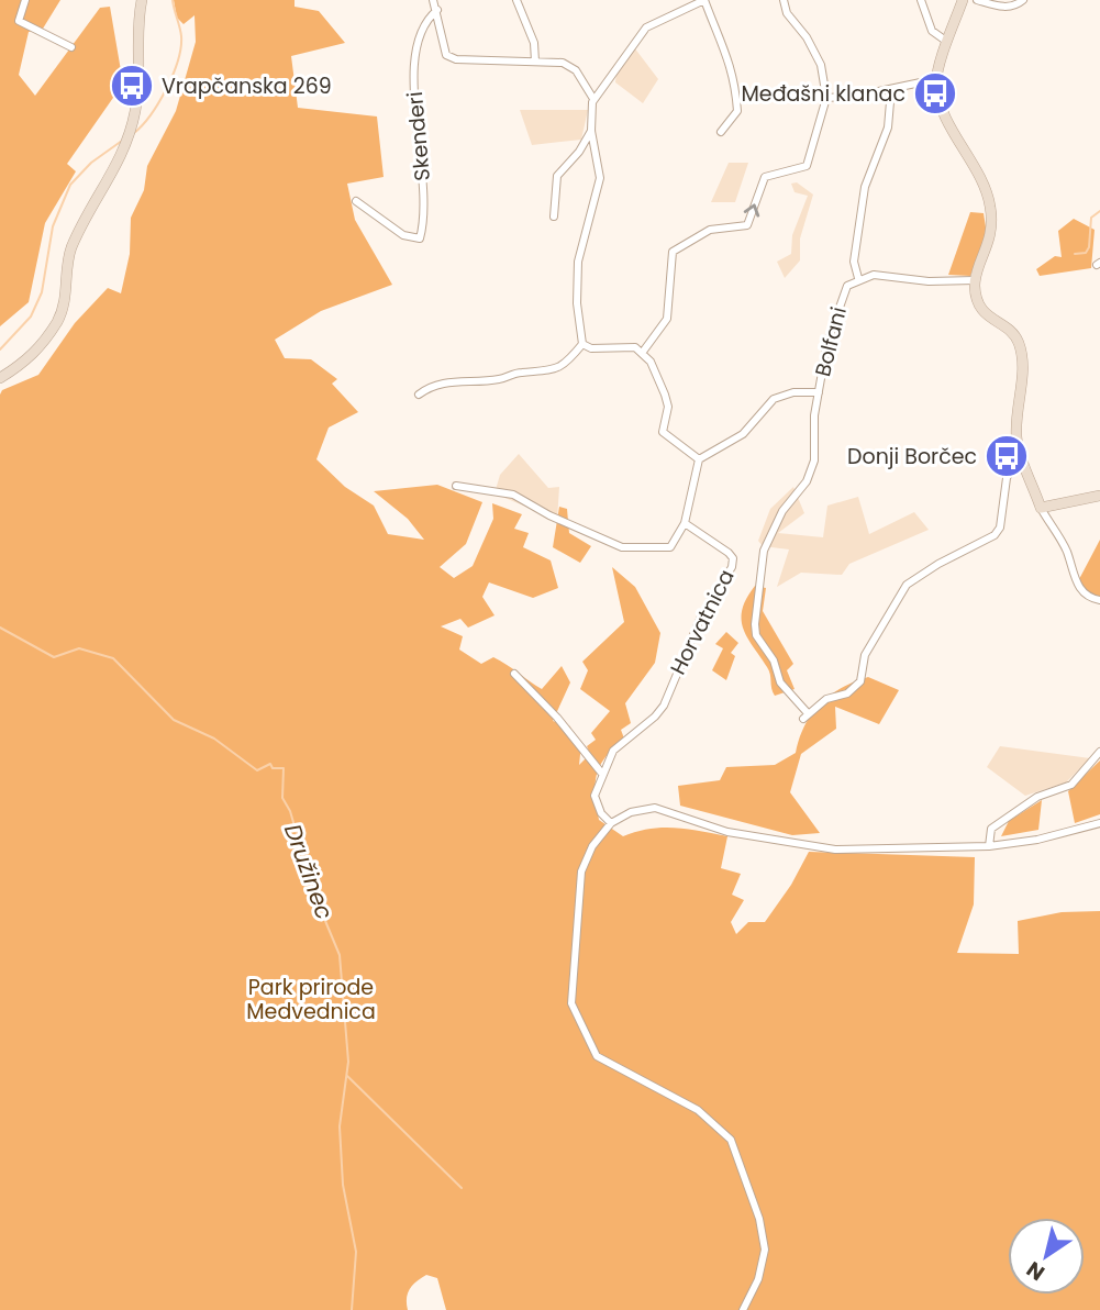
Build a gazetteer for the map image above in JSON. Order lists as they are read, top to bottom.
{
  "streets": {
    "street": ["Skenderi", "Bolfani", "Horvatnica"]
  },
  "water": ["Družinec"],
  "parks": ["Park prirode Medvednica"],
  "places": {
    "bus stop": ["Vrapčanska 269", "Međašni klanac", "Donji Borčec"]
  },
  "north": "bottom left"
}
